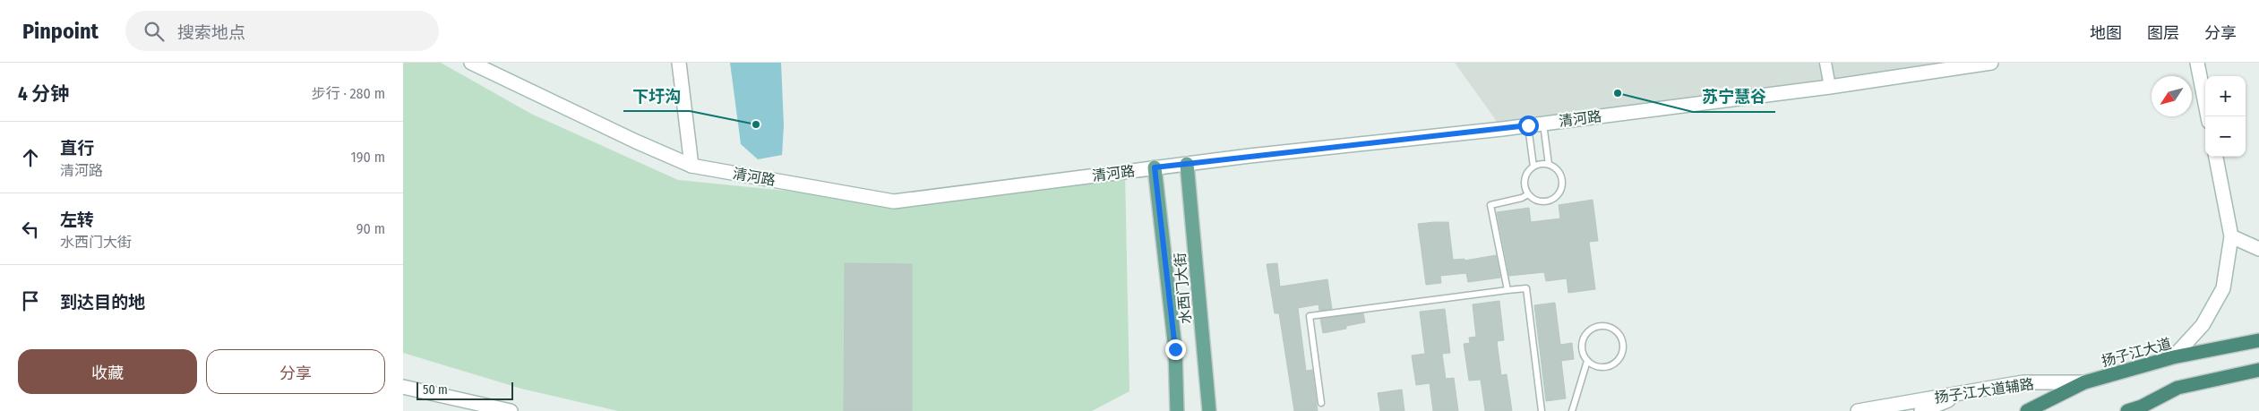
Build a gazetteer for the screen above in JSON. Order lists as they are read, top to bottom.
{
  "streets": {
    "highway": ["扬子江大道"],
    "main road": ["清河路", "水西门大街", "扬子江大道辅路"]
  },
  "crossings": [
    ["清河路", "水西门大街"],
    ["扬子江大道", "扬子江大道辅路"]
  ],
  "places": ["苏宁慧谷", "下圩沟"],
  "scale_bar": "50 m",
  "north": "bottom left",
  "page": {
    "header": "Pinpoint",
    "search": "搜索地点",
    "nav": ["地图", "图层", "分享"],
    "heading": ["4 分钟", "步行 · 280 m"],
    "map_buttons": ["+", "−"],
    "list": [
      ["直行", "清河路", "190 m"],
      ["左转", "水西门大街", "90 m"],
      "到达目的地"
    ],
    "buttons": ["收藏", "分享"],
    "scale": "50 m"
  }
}
